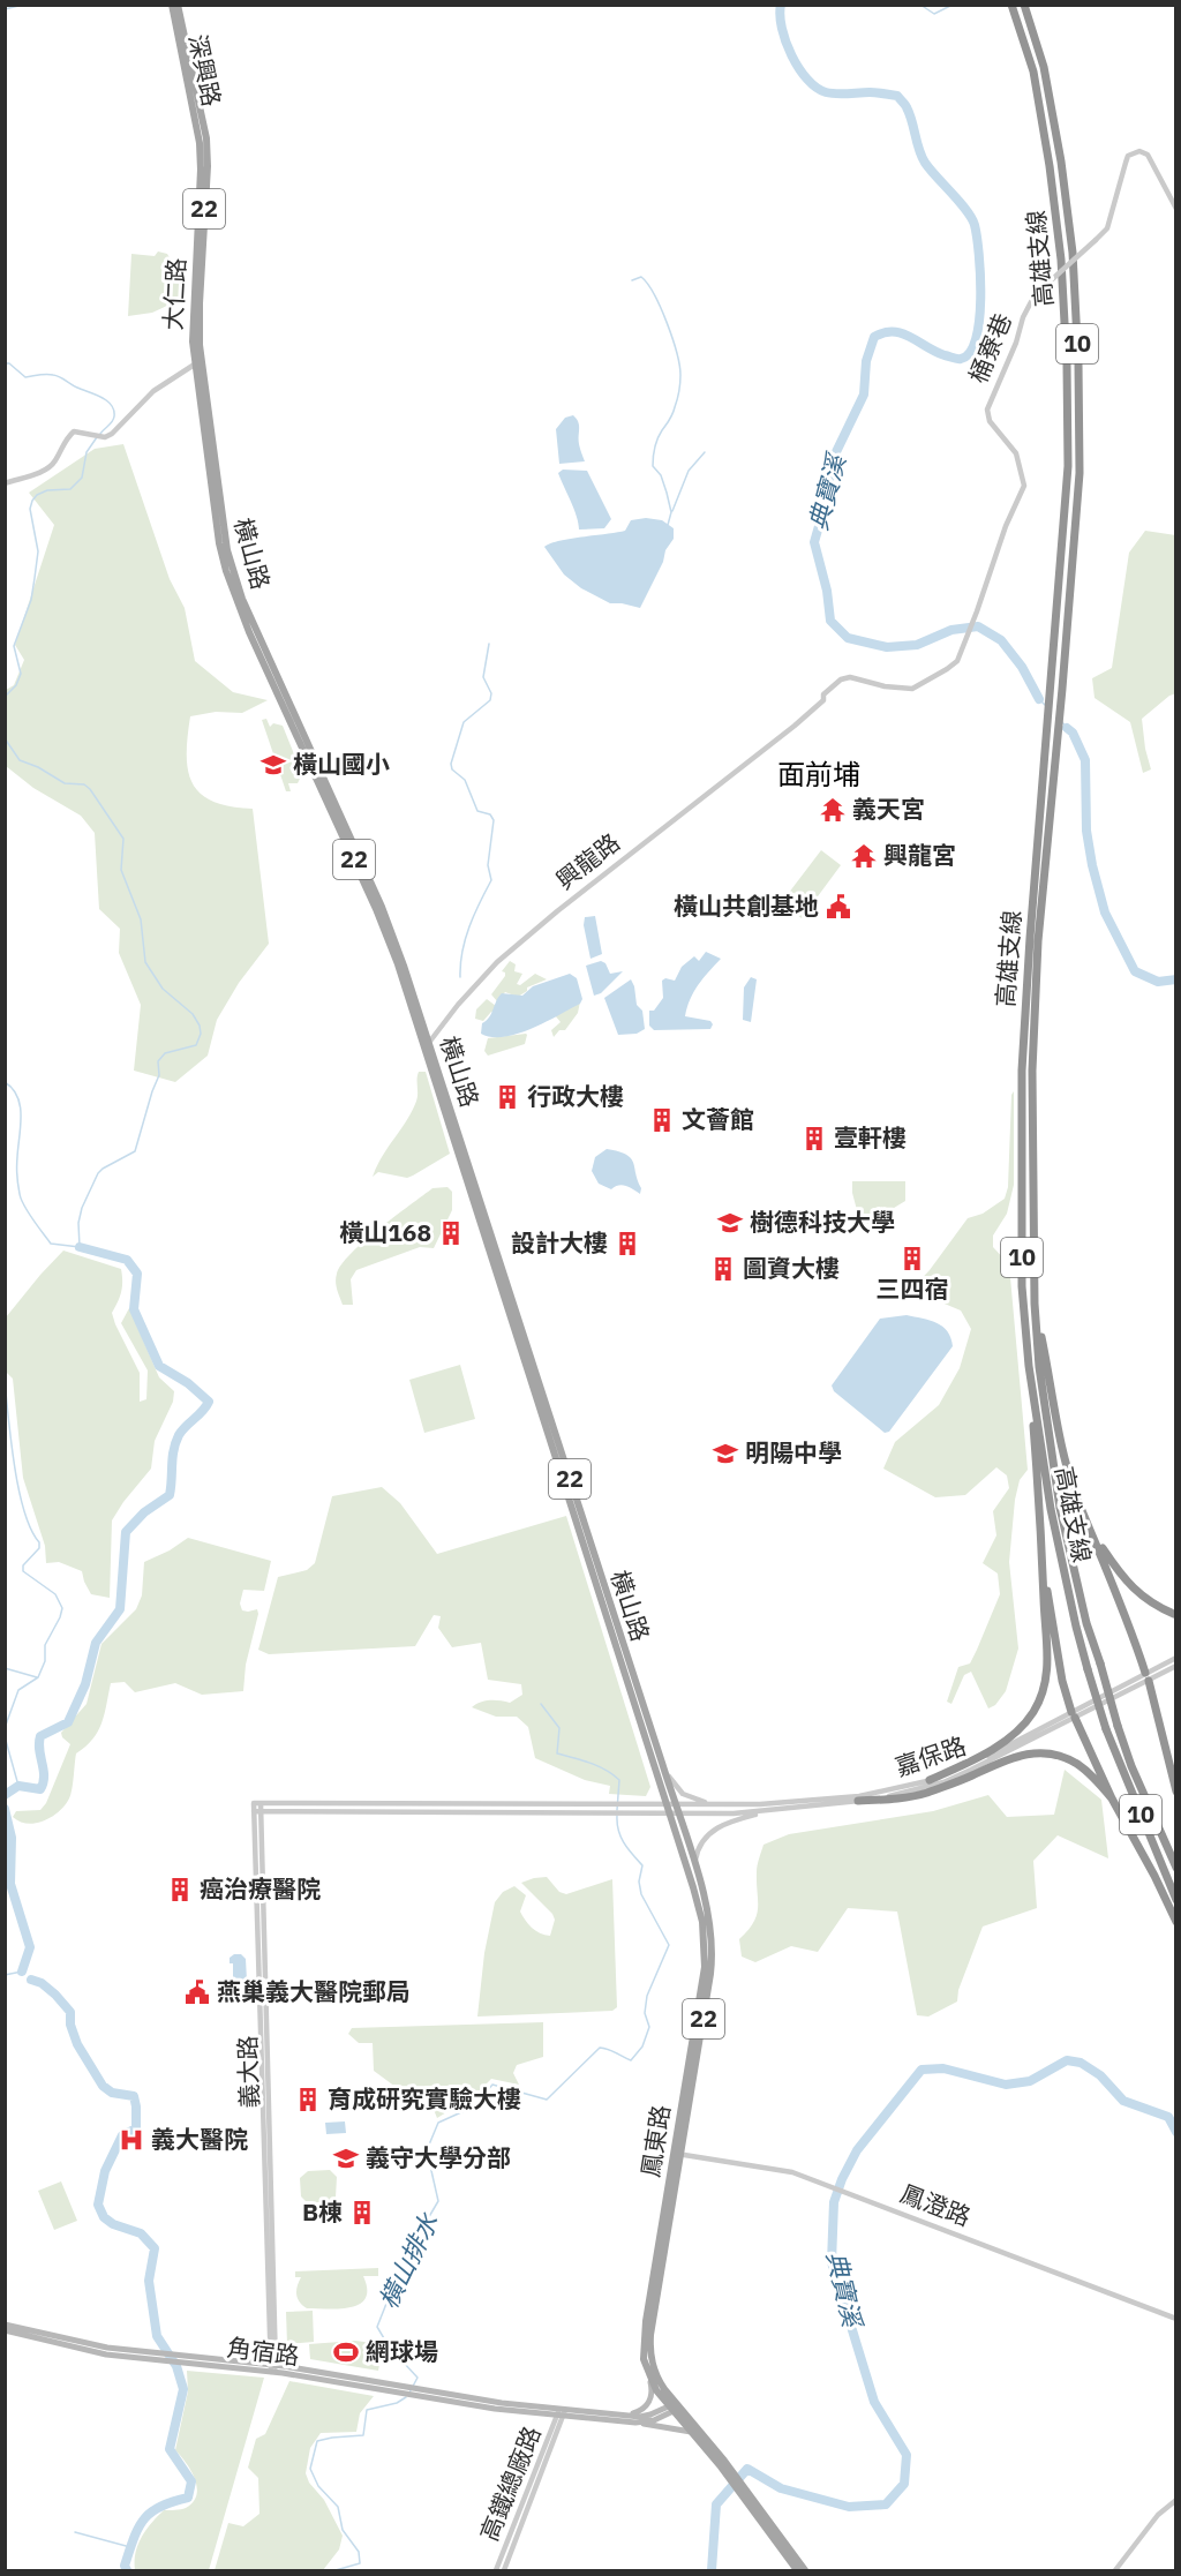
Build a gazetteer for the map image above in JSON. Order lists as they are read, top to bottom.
{
  "streets": {
    "highway": ["高雄支線", "10"],
    "main road": [
      "深興路",
      "22",
      "大仁路",
      "橫山路",
      "鳳東路",
      "角宿路"
    ],
    "street": [
      "桶寮巷",
      "興龍路",
      "嘉保路",
      "義大路",
      "鳳澄路",
      "高鐵總廠路"
    ]
  },
  "crossings": [
    ["深興路", "大仁路"],
    ["22", "鳳東路"],
    ["大仁路", "橫山路"],
    ["桶寮巷", "興龍路"],
    ["橫山路", "興龍路"],
    ["橫山路", "嘉保路"],
    ["橫山路", "鳳東路"],
    ["嘉保路", "鳳東路"],
    ["義大路", "角宿路"],
    ["鳳東路", "鳳澄路"],
    ["鳳東路", "角宿路"],
    ["角宿路", "高鐵總廠路"]
  ],
  "districts": ["面前埔"],
  "water": ["典寶溪", "橫山排水"],
  "places": {
    "school or university": [
      "橫山國小",
      "樹德科技大學",
      "明陽中學",
      "義守大學分部"
    ],
    "temple": ["義天宮", "興龍宮"],
    "public building": ["橫山共創基地", "燕巢義大醫院郵局"],
    "building": [
      "行政大樓",
      "文薈館",
      "壹軒樓",
      "橫山168",
      "設計大樓",
      "三四宿",
      "圖資大樓",
      "癌治療醫院",
      "育成研究實驗大樓",
      "B棟"
    ],
    "hospital": ["義大醫院"],
    "sports": ["網球場"]
  }
}
